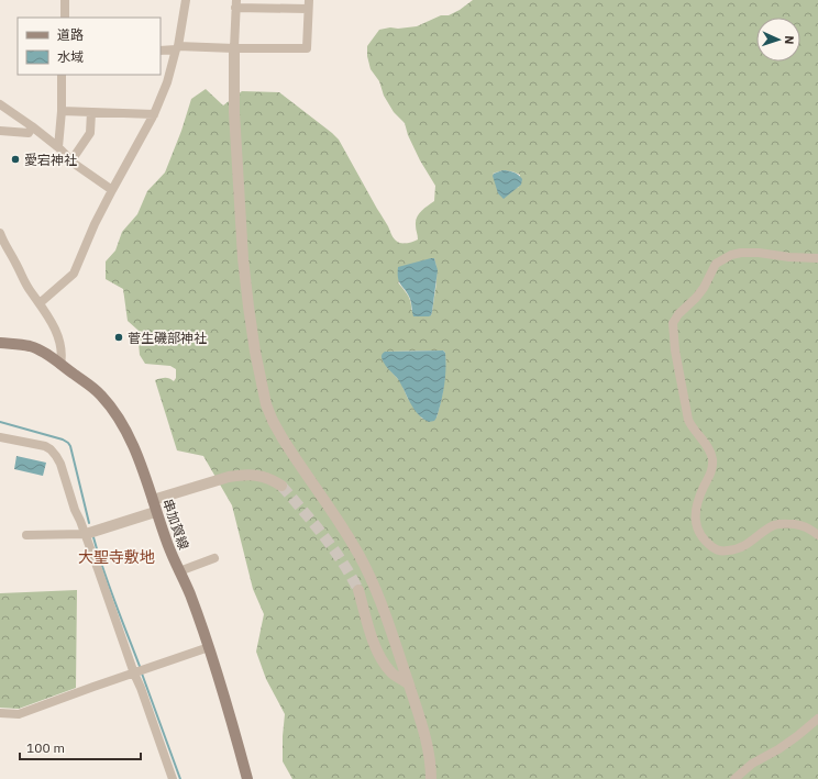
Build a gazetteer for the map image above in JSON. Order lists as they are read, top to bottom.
{
  "streets": {
    "main road": ["串加賀線"]
  },
  "districts": ["大聖寺敷地"],
  "places": ["愛宕神社", "菅生磯部神社"],
  "legend": ["道路", "水域"],
  "scale_bar": "100 m",
  "north": "right"
}
